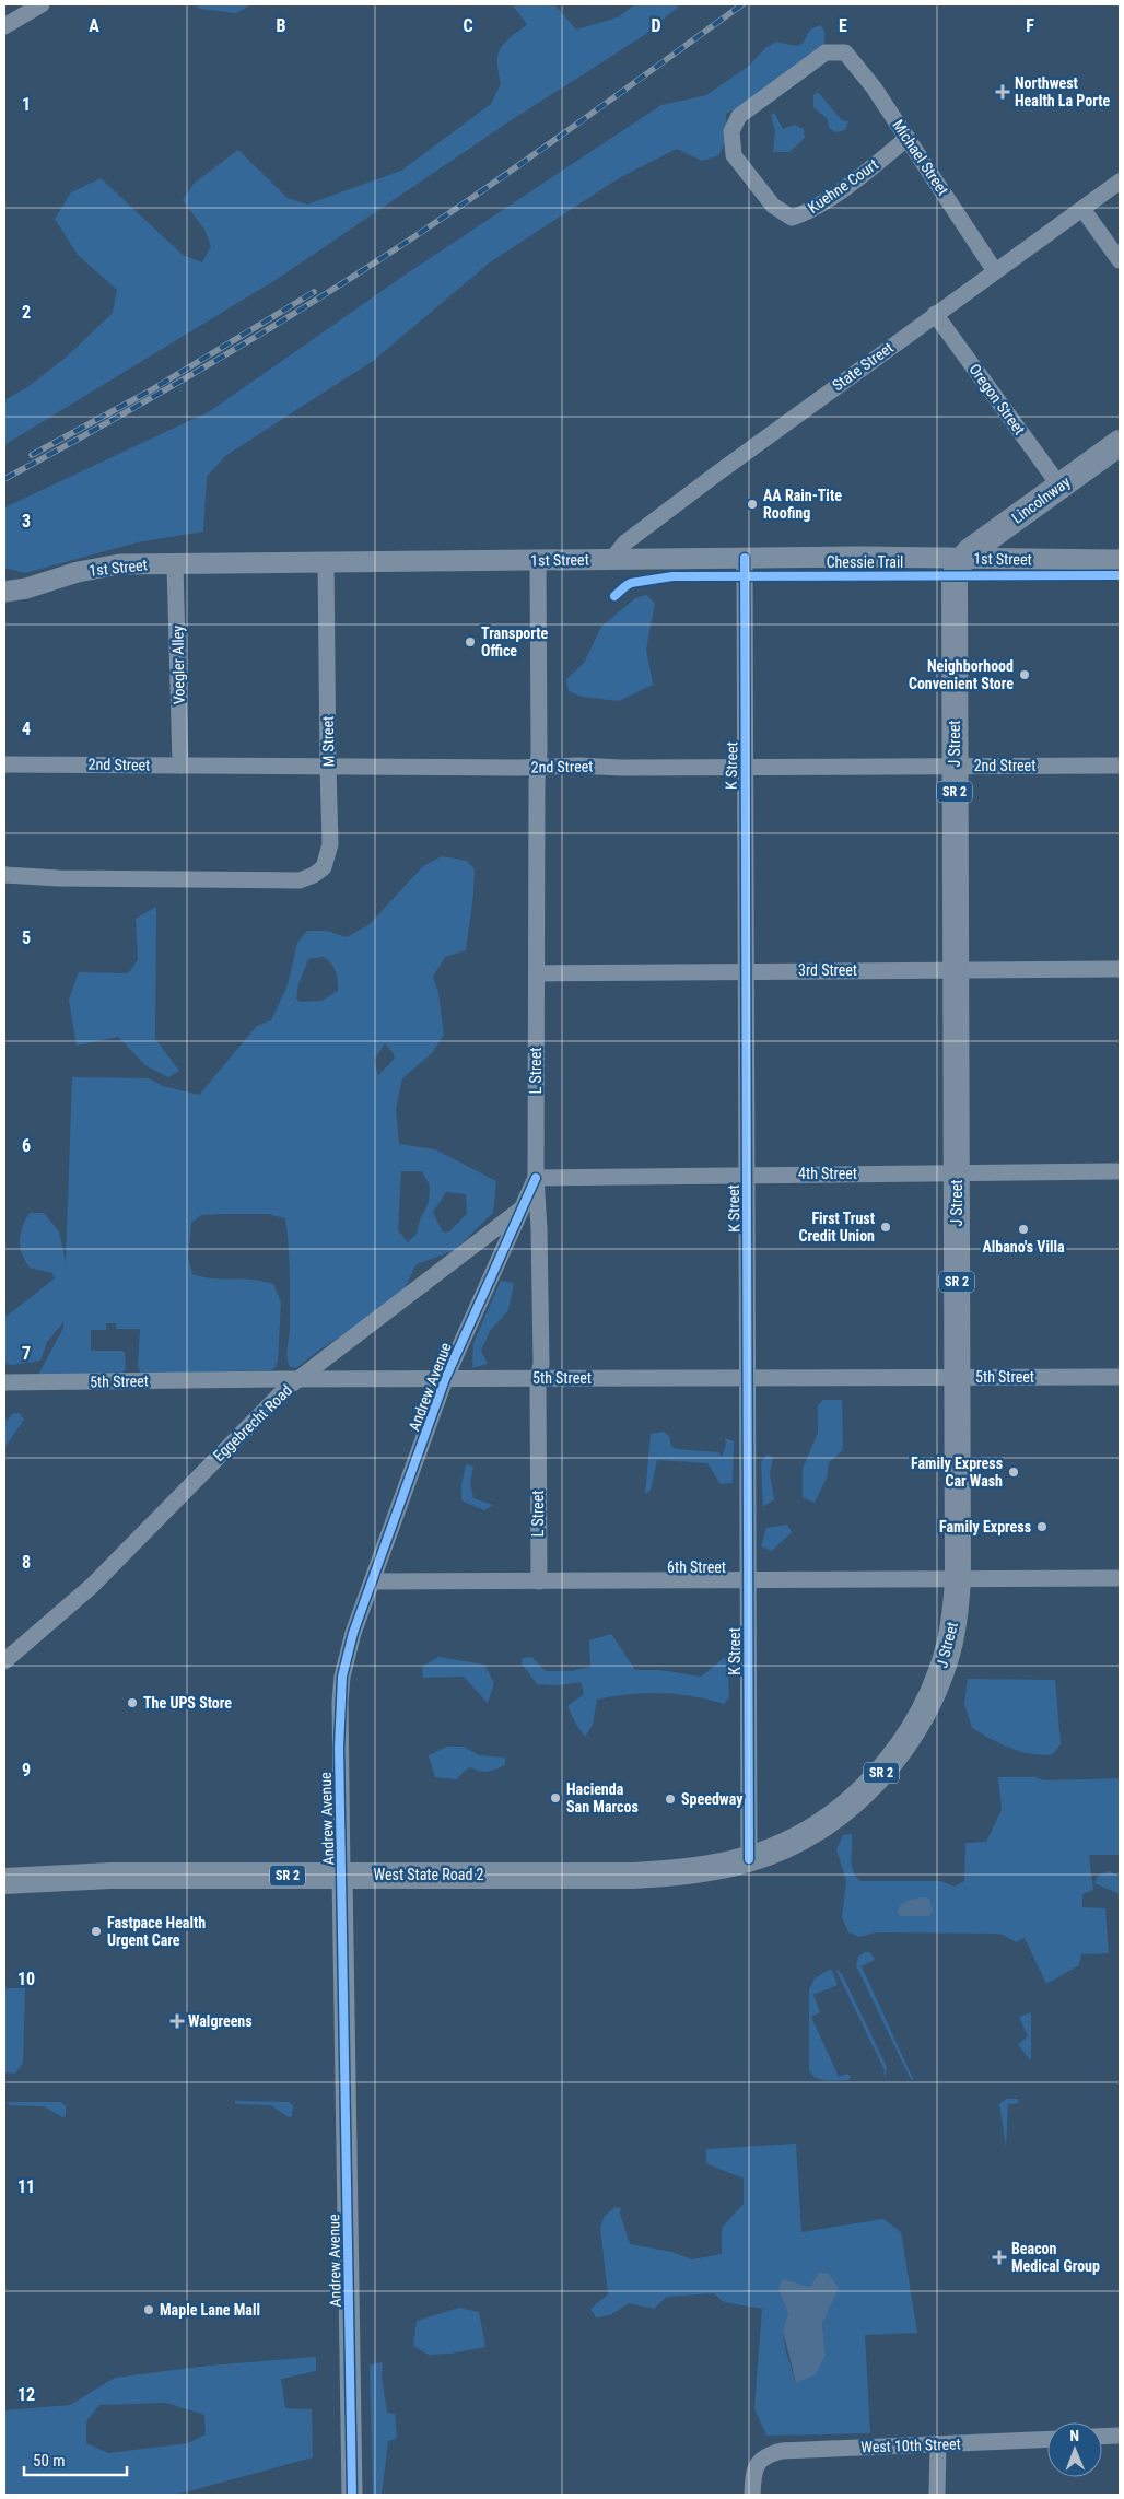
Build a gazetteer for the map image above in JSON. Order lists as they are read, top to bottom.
{
  "streets": {
    "main road": [
      "Lincolnway",
      "J Street",
      "SR 2",
      "West State Road 2"
    ],
    "street": [
      "Michael Street",
      "Kuehne Court",
      "State Street",
      "Oregon Street",
      "1st Street",
      "Voegler Alley",
      "M Street",
      "2nd Street",
      "K Street",
      "3rd Street",
      "L Street",
      "4th Street",
      "5th Street",
      "Andrew Avenue",
      "Eggebrecht Road",
      "6th Street",
      "West 10th Street"
    ],
    "cycle path": ["Chessie Trail"]
  },
  "crossings": [
    ["Michael Street", "Kuehne Court"],
    ["Michael Street", "State Street"],
    ["State Street", "Oregon Street"],
    ["State Street", "1st Street"],
    ["Oregon Street", "Lincolnway"],
    ["Lincolnway", "1st Street"],
    ["Lincolnway", "J Street"],
    ["1st Street", "Voegler Alley"],
    ["1st Street", "M Street"],
    ["1st Street", "J Street"],
    ["1st Street", "K Street"],
    ["1st Street", "L Street"],
    ["Voegler Alley", "2nd Street"],
    ["M Street", "2nd Street"],
    ["J Street", "2nd Street"],
    ["J Street", "3rd Street"],
    ["J Street", "4th Street"],
    ["J Street", "5th Street"],
    ["J Street", "6th Street"],
    ["J Street", "West State Road 2"],
    ["2nd Street", "K Street"],
    ["2nd Street", "L Street"],
    ["K Street", "3rd Street"],
    ["K Street", "4th Street"],
    ["K Street", "5th Street"],
    ["K Street", "6th Street"],
    ["K Street", "West State Road 2"],
    ["3rd Street", "L Street"],
    ["L Street", "4th Street"],
    ["L Street", "5th Street"],
    ["L Street", "Andrew Avenue"],
    ["L Street", "6th Street"],
    ["4th Street", "Andrew Avenue"],
    ["5th Street", "Andrew Avenue"],
    ["5th Street", "Eggebrecht Road"],
    ["Andrew Avenue", "Eggebrecht Road"],
    ["Andrew Avenue", "6th Street"],
    ["Andrew Avenue", "West State Road 2"]
  ],
  "places": {
    "health": ["Northwest Health La Porte", "Walgreens", "Beacon Medical Group"],
    "other": [
      "AA Rain-Tite Roofing",
      "Transporte Office",
      "Neighborhood Convenient Store",
      "First Trust Credit Union",
      "Albano's Villa",
      "Family Express Car Wash",
      "Family Express",
      "The UPS Store",
      "Hacienda San Marcos",
      "Speedway",
      "Fastpace Health Urgent Care",
      "Maple Lane Mall"
    ]
  },
  "scale_bar": "50 m",
  "north": "top",
  "grid": {
    "columns": [
      "A",
      "B",
      "C",
      "D",
      "E",
      "F"
    ],
    "rows": [
      "1",
      "2",
      "3",
      "4",
      "5",
      "6",
      "7",
      "8",
      "9",
      "10",
      "11",
      "12"
    ]
  }
}
